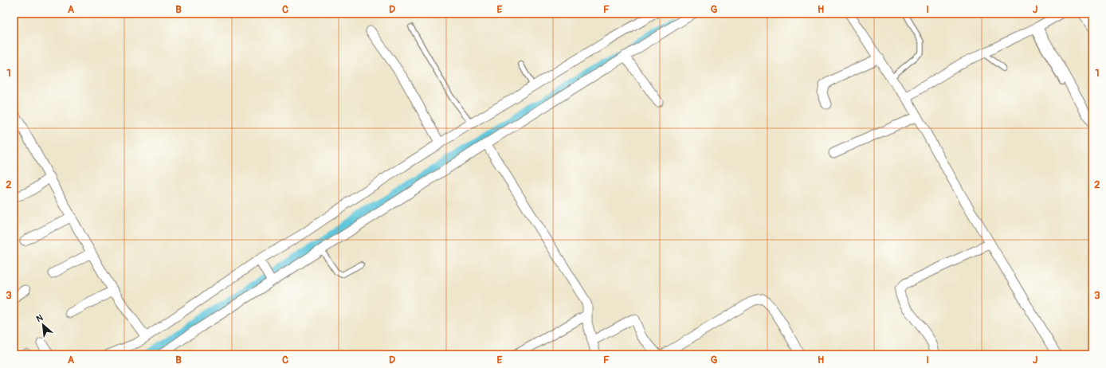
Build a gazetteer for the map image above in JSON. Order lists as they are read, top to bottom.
{
  "north": "top left",
  "grid": {
    "columns": [
      "A",
      "B",
      "C",
      "D",
      "E",
      "F",
      "G",
      "H",
      "I",
      "J"
    ],
    "rows": ["1", "2", "3"]
  }
}
